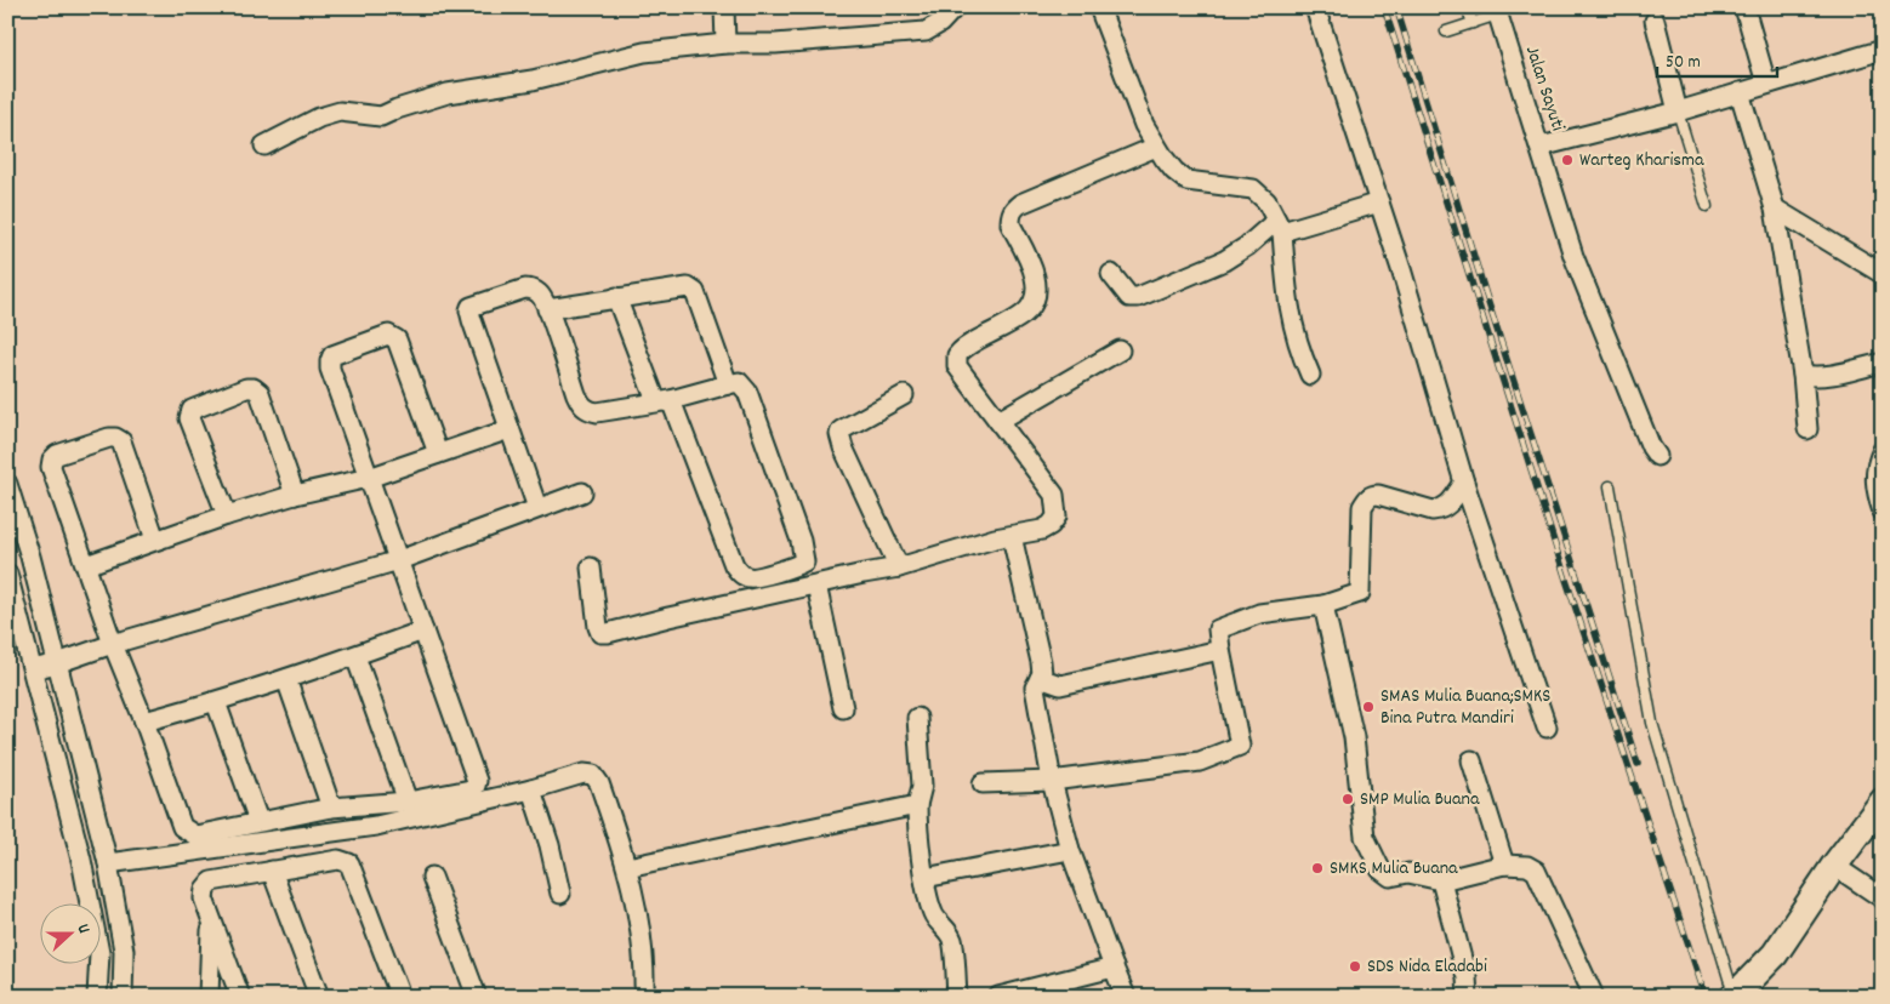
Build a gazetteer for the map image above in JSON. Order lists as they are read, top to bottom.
{
  "streets": {
    "street": ["Jalan Sayuti"]
  },
  "places": [
    "Warteg Kharisma",
    "SMAS Mulia Buana;SMKS Bina Putra Mandiri",
    "SMP Mulia Buana",
    "SMKS Mulia Buana",
    "SDS Nida Eladabi"
  ],
  "scale_bar": "50 m",
  "north": "right"
}
